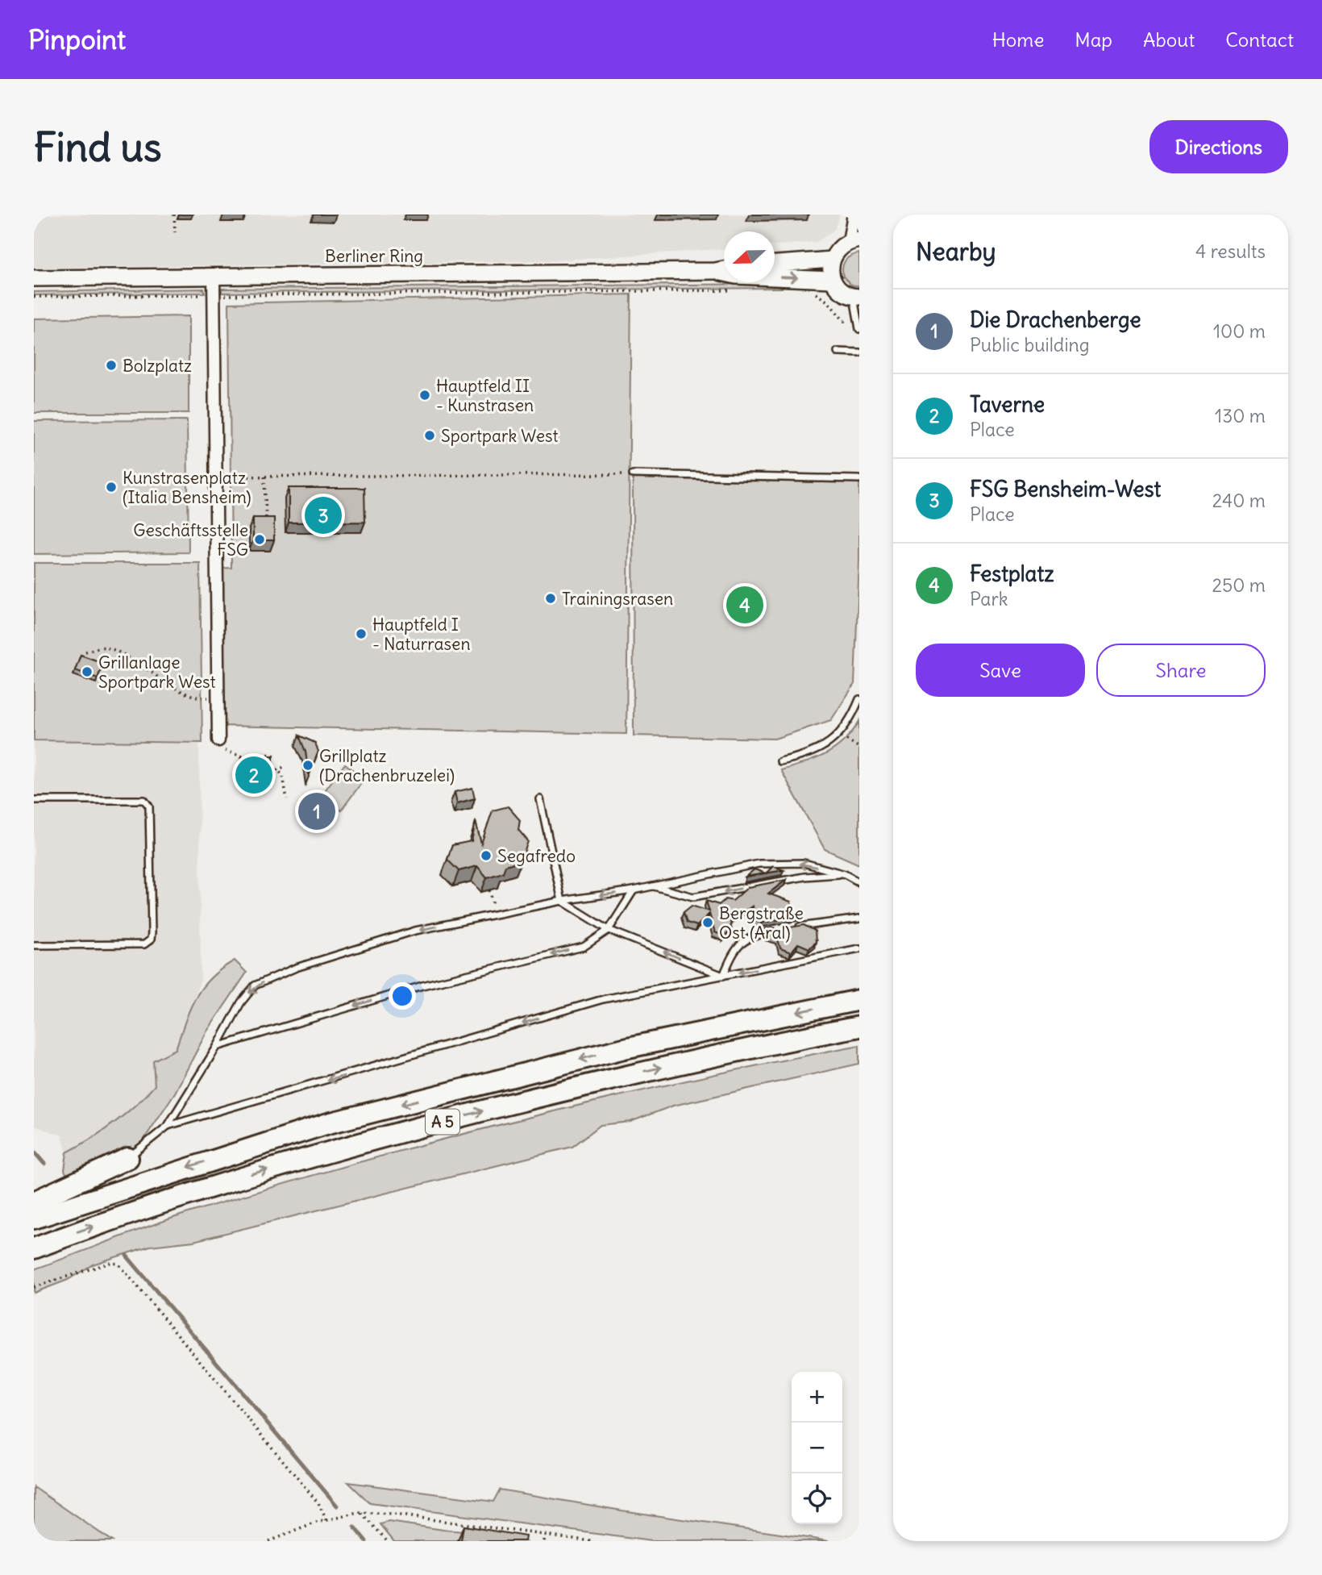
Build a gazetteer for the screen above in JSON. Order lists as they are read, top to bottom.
{
  "streets": {
    "highway": ["A 5"],
    "street": ["Berliner Ring"]
  },
  "places": [
    "Bolzplatz",
    "Hauptfeld II - Kunstrasen",
    "Sportpark West",
    "Kunstrasenplatz (Italia Bensheim)",
    "Geschäftsstelle FSG",
    "Trainingsrasen",
    "Hauptfeld I - Naturrasen",
    "Grillanlage Sportpark West",
    "Grillplatz (Drachenbruzelei)",
    "Segafredo",
    "Bergstraße Ost (Aral)"
  ],
  "north": "left",
  "page": {
    "header": "Pinpoint",
    "nav": [
      "Home",
      "Map",
      "About",
      "Contact"
    ],
    "buttons": [
      "Directions",
      ["Save", "Share"]
    ],
    "title": "Find us",
    "heading": ["Nearby", "4 results"],
    "list": [
      {
        "mark": "1",
        "name": "Die Drachenberge",
        "note": "Public building",
        "value": "100 m"
      },
      {
        "mark": "2",
        "name": "Taverne",
        "note": "Place",
        "value": "130 m"
      },
      {
        "mark": "3",
        "name": "FSG Bensheim-West",
        "note": "Place",
        "value": "240 m"
      },
      {
        "mark": "4",
        "name": "Festplatz",
        "note": "Park",
        "value": "250 m"
      }
    ],
    "pins": [
      "3",
      "4",
      "2",
      "1"
    ],
    "map_buttons": ["+", "−"]
  }
}
